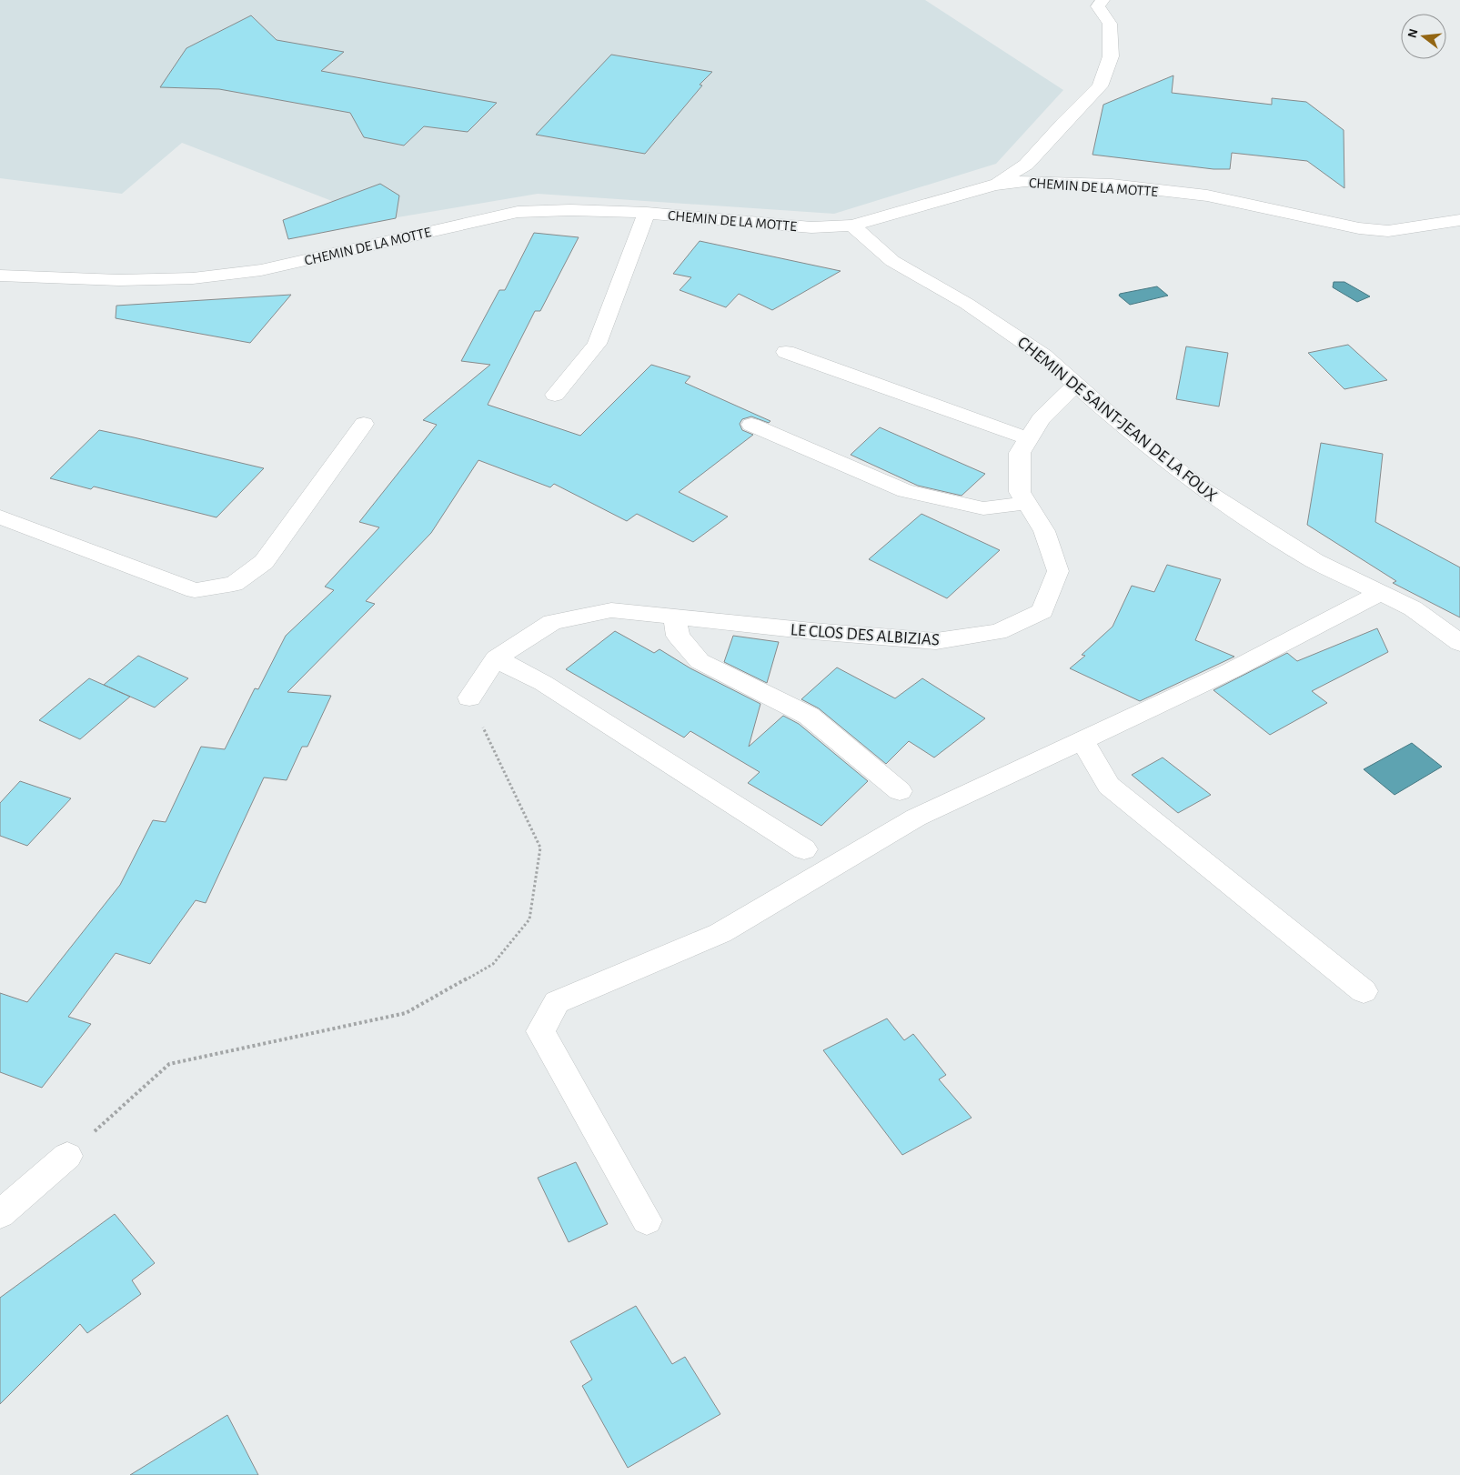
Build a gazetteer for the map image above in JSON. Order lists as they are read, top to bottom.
{
  "streets": {
    "street": ["CHEMIN DE LA MOTTE", "CHEMIN DE SAINT-JEAN DE LA FOUX", "LE CLOS DES ALBIZIAS"]
  },
  "crossings": [
    ["CHEMIN DE LA MOTTE", "CHEMIN DE SAINT-JEAN DE LA FOUX"],
    ["CHEMIN DE SAINT-JEAN DE LA FOUX", "LE CLOS DES ALBIZIAS"]
  ],
  "north": "left"
}
